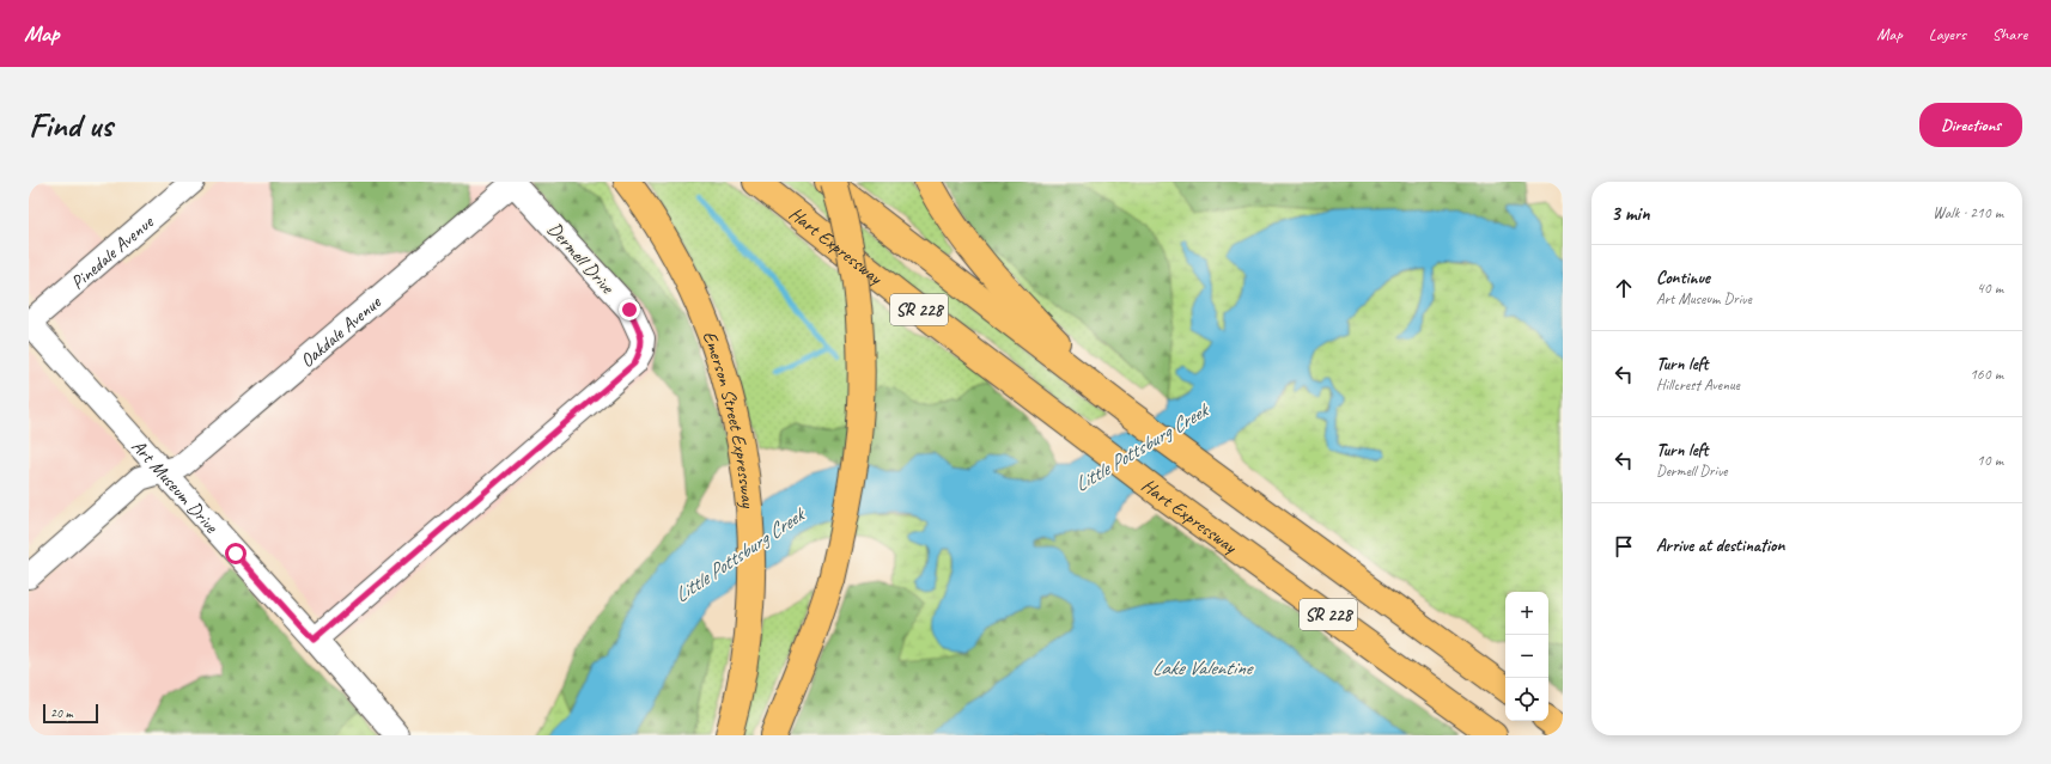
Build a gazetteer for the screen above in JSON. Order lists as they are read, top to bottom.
{
  "streets": {
    "highway": ["Hart Expressway", "SR 228", "Emerson Street Expressway"],
    "street": [
      "Pinedale Avenue",
      "Dermell Drive",
      "Oakdale Avenue",
      "Art Museum Drive"
    ]
  },
  "crossings": [
    ["Pinedale Avenue", "Art Museum Drive"],
    ["Dermell Drive", "Oakdale Avenue"],
    ["Dermell Drive", "Art Museum Drive"],
    ["Oakdale Avenue", "Art Museum Drive"]
  ],
  "water": ["Little Pottsburg Creek", "Lake Valentine"],
  "scale_bar": "20 m",
  "page": {
    "header": "Map",
    "nav": ["Map", "Layers", "Share"],
    "buttons": "Directions",
    "title": "Find us",
    "heading": ["3 min", "Walk · 210 m"],
    "list": [
      ["Continue", "Art Museum Drive", "40 m"],
      ["Turn left", "Hillcrest Avenue", "160 m"],
      ["Turn left", "Dermell Drive", "10 m"],
      "Arrive at destination"
    ],
    "map_buttons": ["+", "−"],
    "scale": "20 m"
  }
}
